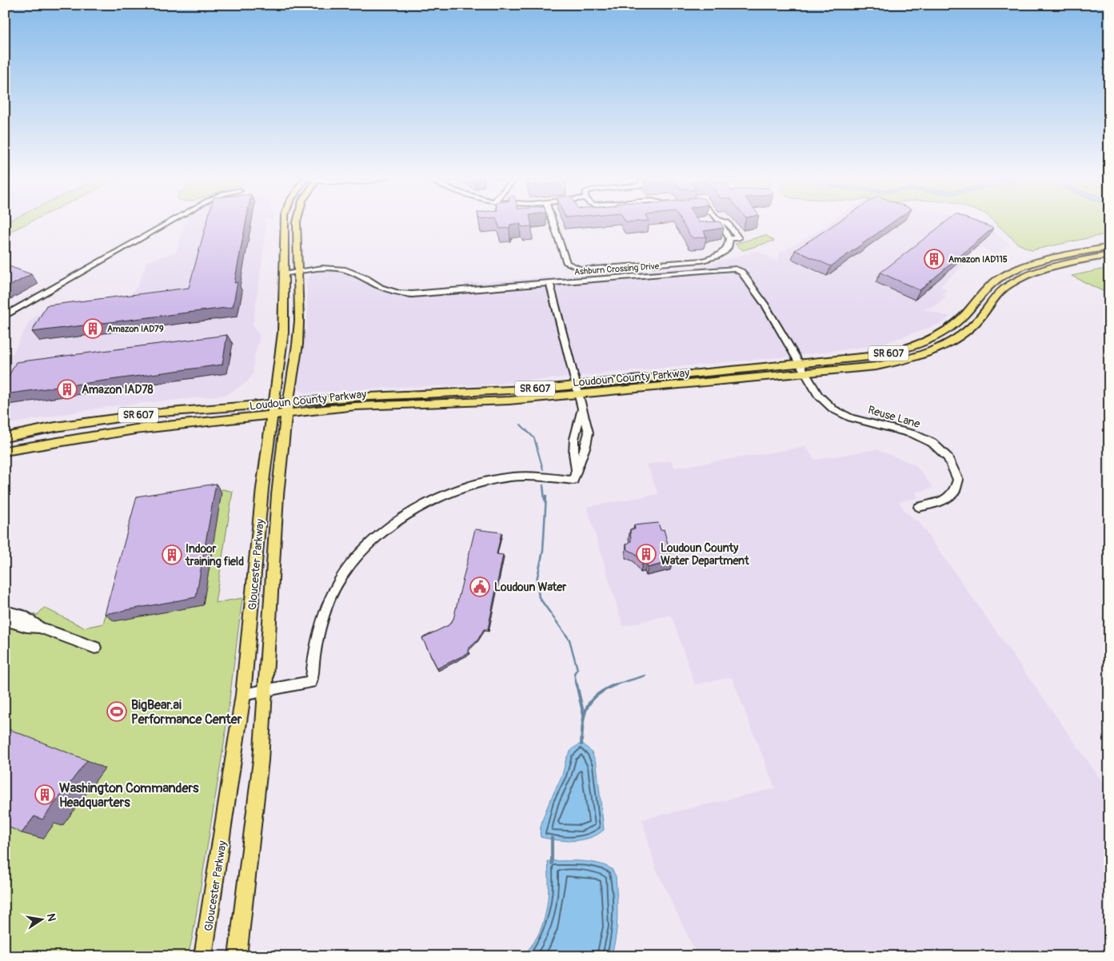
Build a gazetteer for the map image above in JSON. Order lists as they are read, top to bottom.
{
  "streets": {
    "main road": ["SR 607", "Loudoun County Parkway", "Gloucester Parkway"],
    "street": ["Ashburn Crossing Drive", "Reuse Lane"]
  },
  "crossings": [
    ["Ashburn Crossing Drive", "Loudoun County Parkway"],
    ["Ashburn Crossing Drive", "Reuse Lane"],
    ["Loudoun County Parkway", "Reuse Lane"],
    ["Loudoun County Parkway", "Gloucester Parkway"]
  ],
  "places": {
    "building": [
      "Amazon IAD115",
      "Amazon IAD79",
      "Amazon IAD78",
      "Loudoun County Water Department",
      "Indoor training field",
      "Washington Commanders Headquarters"
    ],
    "public building": ["Loudoun Water"],
    "sports": ["BigBear.ai Performance Center"]
  },
  "north": "right"
}
